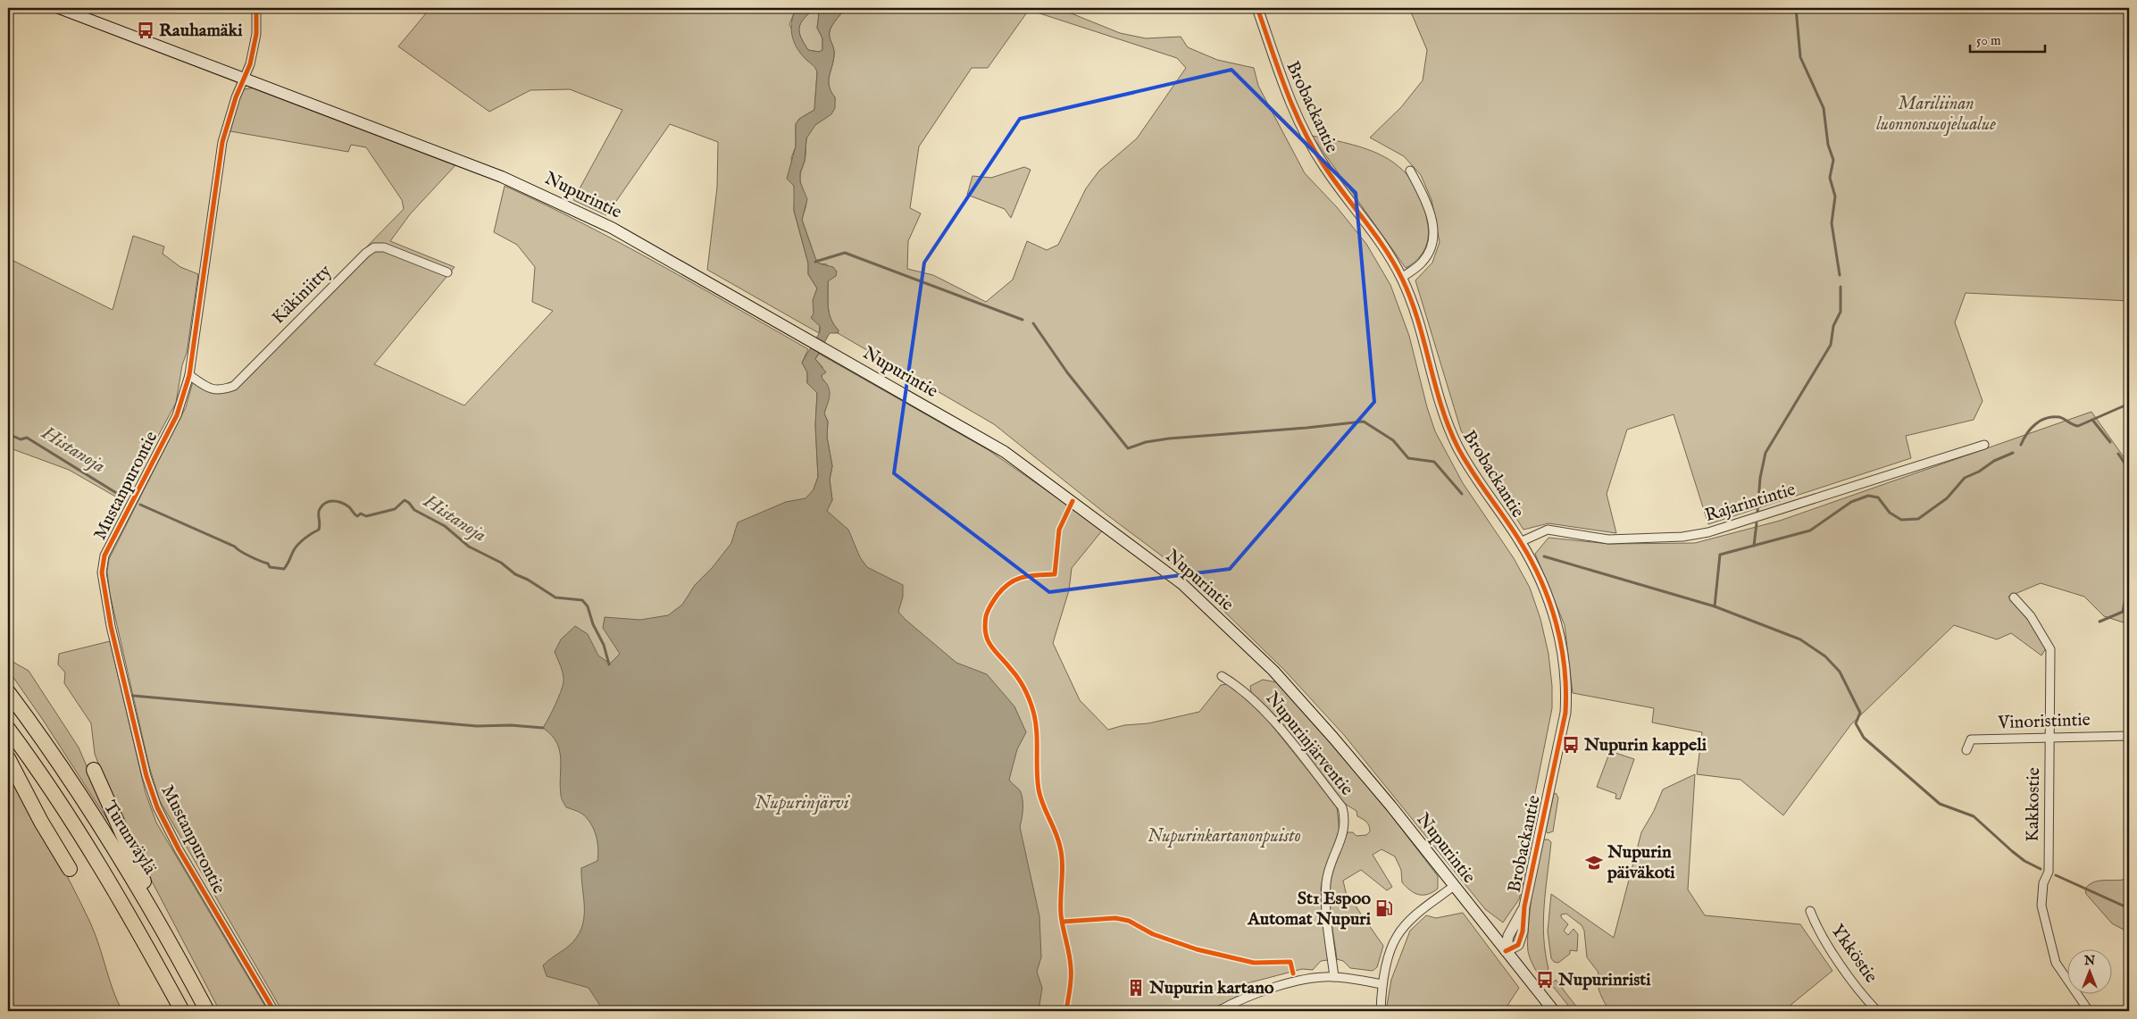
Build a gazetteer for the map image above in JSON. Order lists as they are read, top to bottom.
{
  "streets": {
    "highway": ["Turunväylä"],
    "main road": ["Nupurintie"],
    "street": [
      "Brobackantie",
      "Käkiniitty",
      "Mustanpurontie",
      "Rajarintintie",
      "Vinoristintie",
      "Nupurinjärventie",
      "Kakkostie",
      "Ykköstie"
    ]
  },
  "crossings": [
    ["Brobackantie", "Nupurintie"],
    ["Brobackantie", "Rajarintintie"],
    ["Nupurintie", "Mustanpurontie"],
    ["Käkiniitty", "Mustanpurontie"],
    ["Vinoristintie", "Kakkostie"]
  ],
  "water": ["Histanoja", "Nupurinjärvi"],
  "parks": ["Mariliinan luonnonsuojelualue", "Nupurinkartanonpuisto"],
  "places": {
    "bus stop": ["Rauhamäki", "Nupurin kappeli", "Nupurinristi"],
    "school or university": ["Nupurin päiväkoti"],
    "fuel station": ["St1 Espoo Automat Nupuri"],
    "building": ["Nupurin kartano"]
  },
  "scale_bar": "50 m",
  "north": "top"
}
